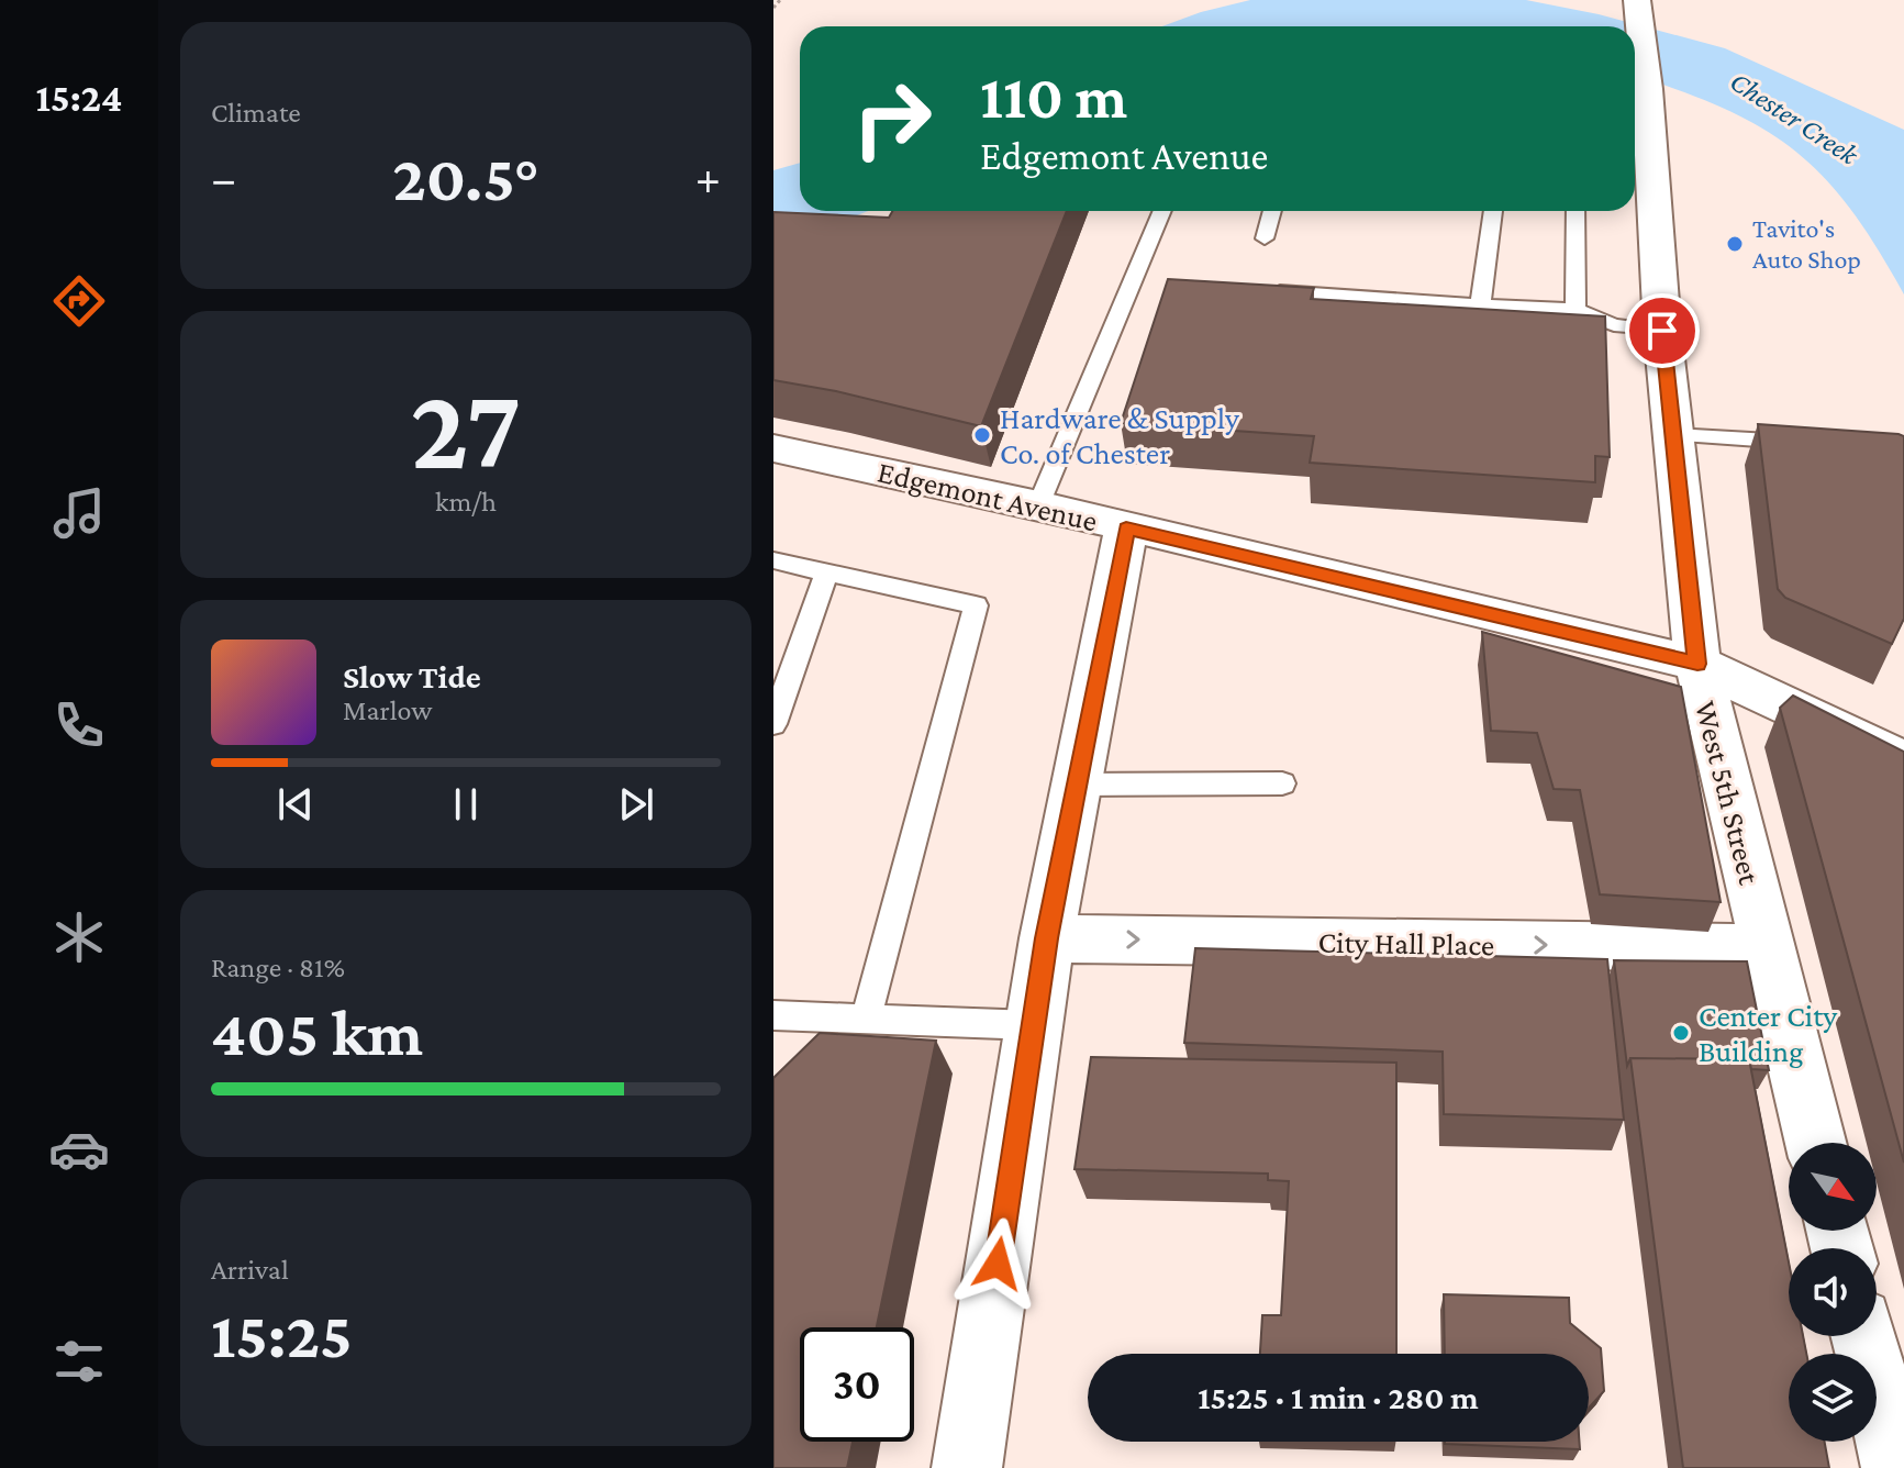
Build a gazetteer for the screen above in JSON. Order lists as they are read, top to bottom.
{
  "streets": {
    "street": ["Edgemont Avenue", "West 5th Street", "City Hall Place"]
  },
  "crossings": [
    ["Edgemont Avenue", "West 5th Street"],
    ["West 5th Street", "City Hall Place"]
  ],
  "one_way": ["City Hall Place"],
  "water": ["Chester Creek"],
  "places": ["Tavito's Auto Shop", "Hardware & Supply Co. of Chester", "Center City Building"],
  "north": "bottom right",
  "page": {
    "tabs": "15:24",
    "tile": [
      "Climate",
      ["27", "km/h"],
      ["Range · 81%", "405 km"],
      ["Arrival", "15:25"]
    ],
    "turn": ["110 m", "Edgemont Avenue"],
    "heat": ["−", "20.5°", "+"],
    "song": ["Slow Tide", "Marlow"],
    "limit": "30",
    "trip": "15:25 · 1 min · 280 m"
  }
}
